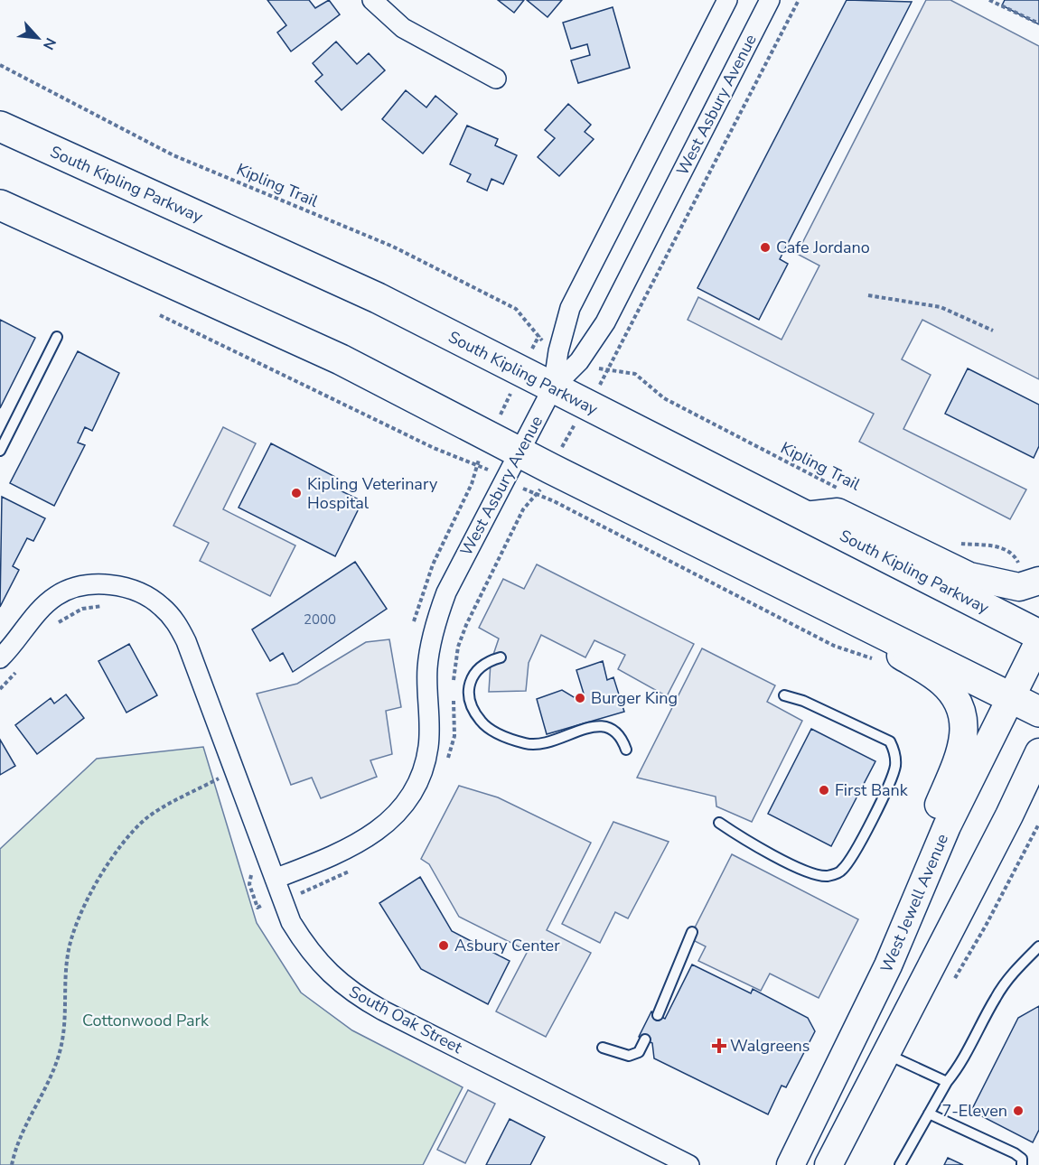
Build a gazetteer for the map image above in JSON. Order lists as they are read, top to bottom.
{
  "streets": {
    "main road": ["South Kipling Parkway", "West Jewell Avenue"],
    "street": ["West Asbury Avenue", "South Oak Street"],
    "path": ["Kipling Trail"]
  },
  "crossings": [
    ["West Asbury Avenue", "South Kipling Parkway"],
    ["West Asbury Avenue", "South Oak Street"],
    ["South Kipling Parkway", "Kipling Trail"]
  ],
  "parks": ["Cottonwood Park"],
  "places": {
    "other": [
      "Cafe Jordano",
      "Kipling Veterinary Hospital",
      "Burger King",
      "First Bank",
      "Asbury Center",
      "7-Eleven"
    ],
    "health": ["Walgreens"]
  },
  "house_numbers": ["2000"],
  "north": "bottom right"
}
